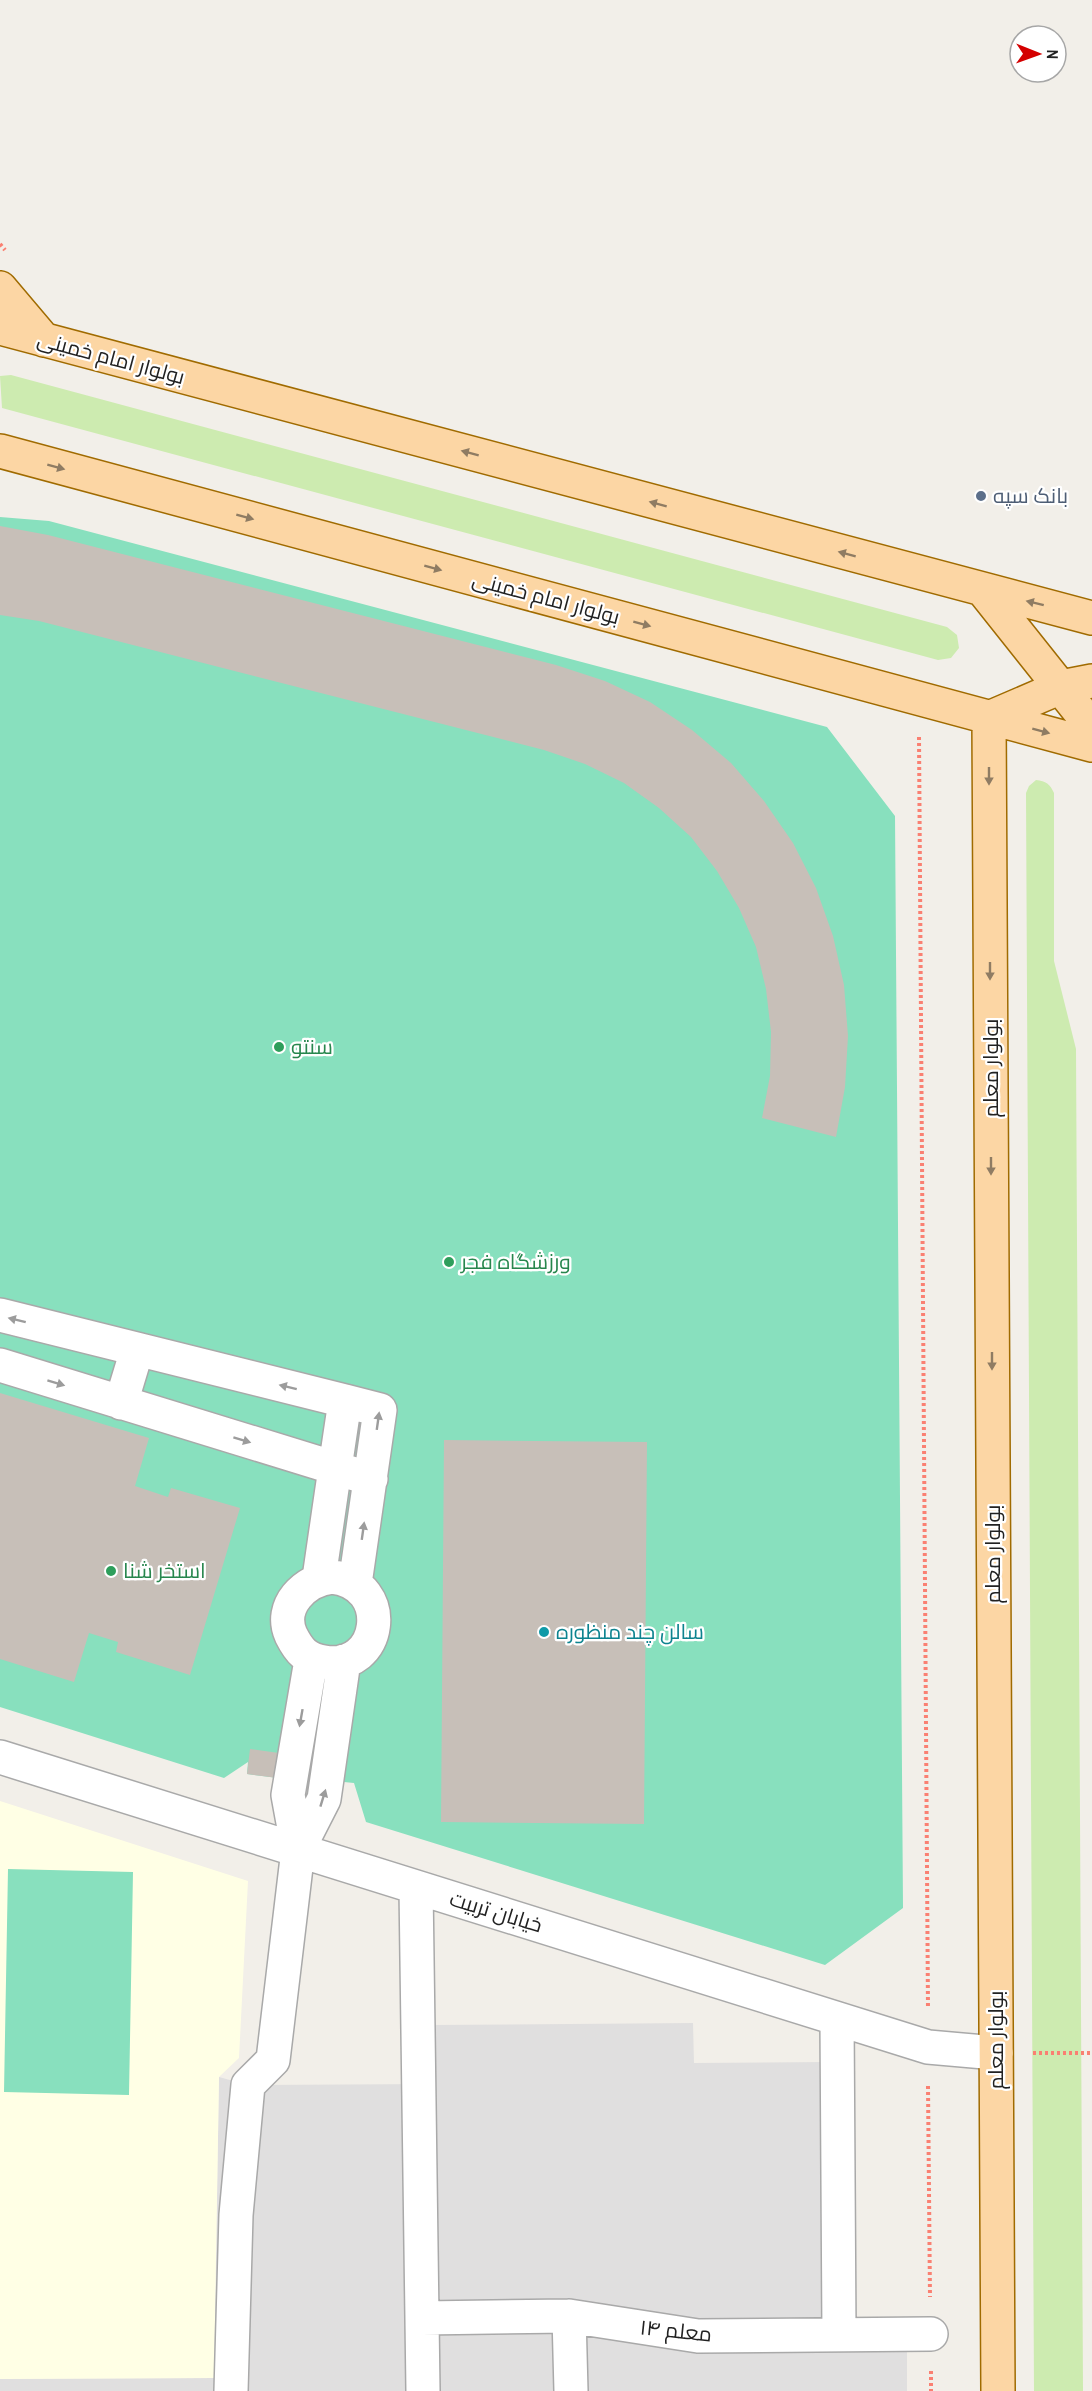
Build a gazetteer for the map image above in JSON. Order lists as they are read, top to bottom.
{
  "streets": {
    "main road": ["بولوار امام خمینی", "بولوار معلم"],
    "street": ["خیابان تربیت", "معلم ۱۴"]
  },
  "crossings": [
    ["بولوار امام خمینی", "بولوار معلم"],
    ["بولوار معلم", "خیابان تربیت"]
  ],
  "one_way": ["بولوار معلم"],
  "places": [
    "بانک سپه",
    "سنتو",
    "ورزشگاه فجر",
    "استخر شنا",
    "سالن چند منظوره"
  ],
  "north": "right"
}
